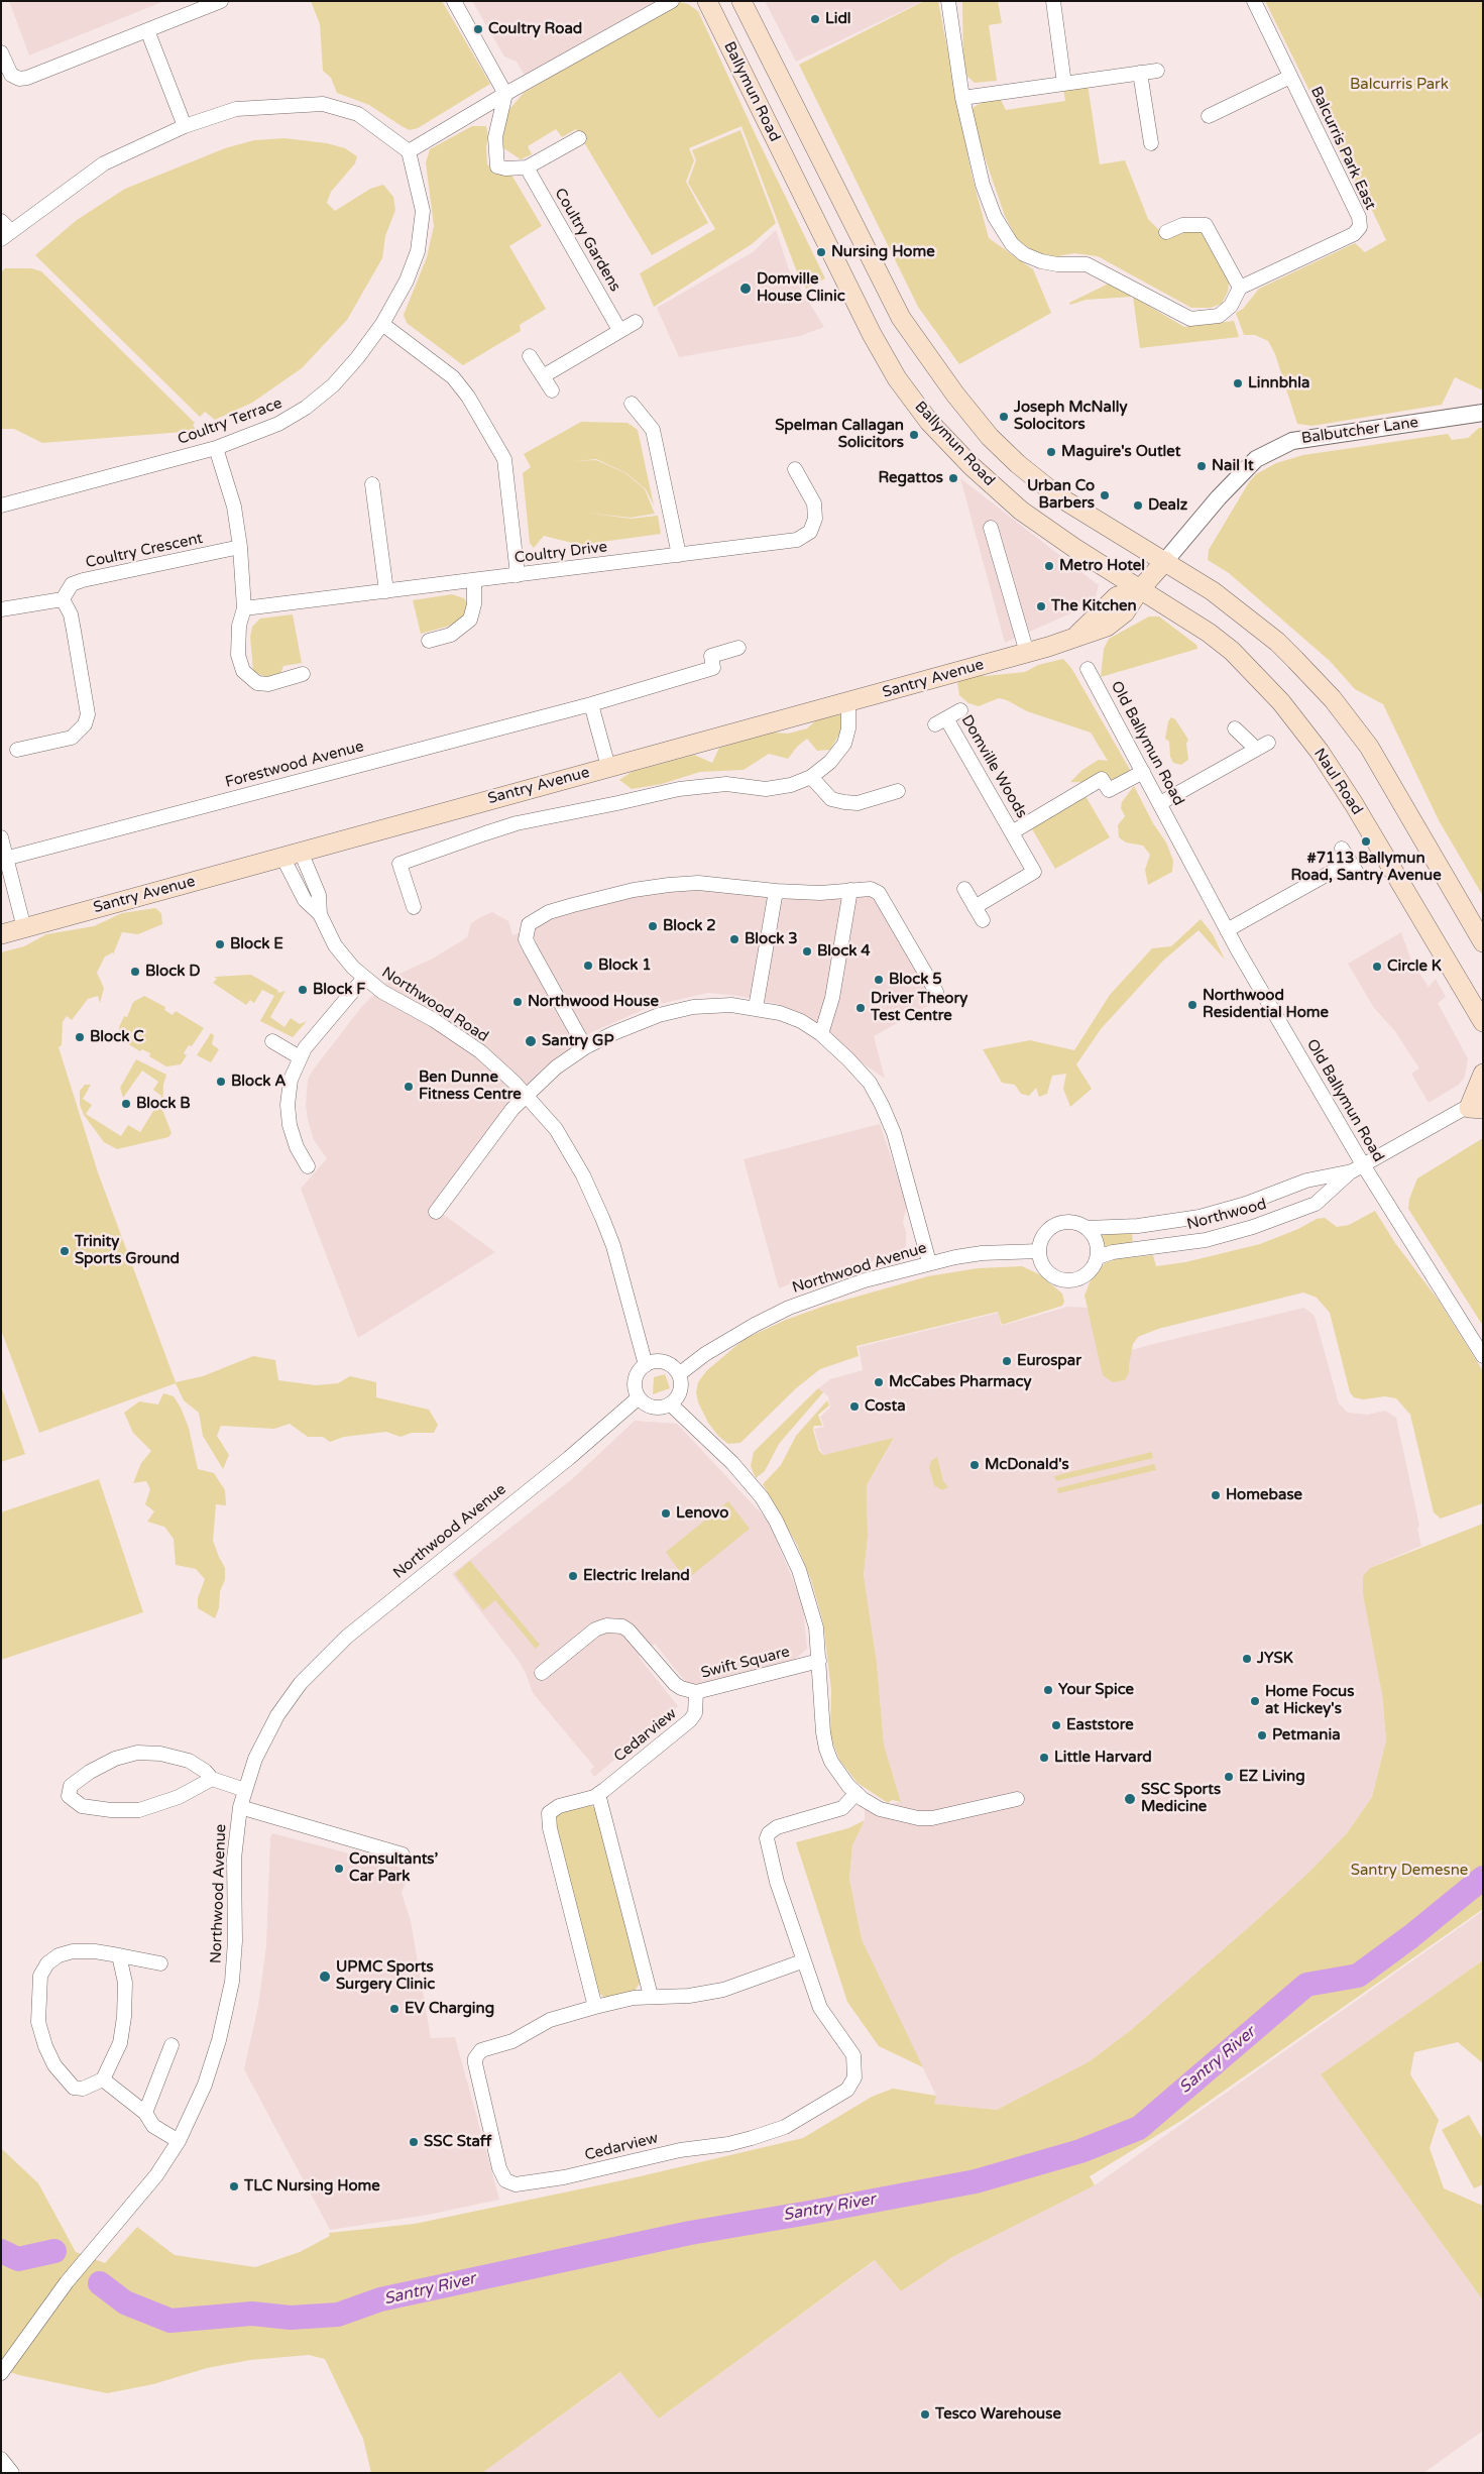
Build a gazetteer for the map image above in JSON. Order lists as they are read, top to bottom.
{
  "streets": {
    "main road": ["Ballymun Road", "Santry Avenue", "Naul Road"],
    "street": [
      "Balcurris Park East",
      "Coultry Gardens",
      "Coultry Terrace",
      "Balbutcher Lane",
      "Coultry Crescent",
      "Coultry Drive",
      "Old Ballymun Road",
      "Forestwood Avenue",
      "Domville Woods",
      "Northwood Road",
      "Northwood",
      "Northwood Avenue",
      "Swift Square",
      "Cedarview"
    ]
  },
  "crossings": [
    ["Ballymun Road", "Balbutcher Lane"],
    ["Ballymun Road", "Santry Avenue"],
    ["Ballymun Road", "Naul Road"],
    ["Santry Avenue", "Naul Road"],
    ["Santry Avenue", "Northwood Road"],
    ["Old Ballymun Road", "Domville Woods"],
    ["Old Ballymun Road", "Northwood"],
    ["Northwood Road", "Northwood Avenue"],
    ["Northwood", "Northwood Avenue"],
    ["Swift Square", "Cedarview"]
  ],
  "water": ["Santry River"],
  "parks": ["Balcurris Park", "Santry Demesne"],
  "places": [
    "Lidl",
    "Coultry Road",
    "Nursing Home",
    "Domville House Clinic",
    "Linnbhla",
    "Joseph McNally Solocitors",
    "Spelman Callagan Solicitors",
    "Maguire's Outlet",
    "Nail It",
    "Regattos",
    "Urban Co Barbers",
    "Dealz",
    "Metro Hotel",
    "The Kitchen",
    "#7113 Ballymun Road, Santry Avenue",
    "Block 2",
    "Block 3",
    "Block E",
    "Block 4",
    "Block 1",
    "Circle K",
    "Block D",
    "Block 5",
    "Block F",
    "Northwood House",
    "Northwood Residential Home",
    "Driver Theory Test Centre",
    "Block C",
    "Santry GP",
    "Block A",
    "Ben Dunne Fitness Centre",
    "Block B",
    "Trinity Sports Ground",
    "Eurospar",
    "McCabes Pharmacy",
    "Costa",
    "McDonald's",
    "Homebase",
    "Lenovo",
    "Electric Ireland",
    "JYSK",
    "Your Spice",
    "Home Focus at Hickey's",
    "Eaststore",
    "Petmania",
    "Little Harvard",
    "EZ Living",
    "SSC Sports Medicine",
    "Consultants’ Car Park",
    "UPMC Sports Surgery Clinic",
    "EV Charging",
    "SSC Staff",
    "TLC Nursing Home",
    "Tesco Warehouse"
  ]
}
